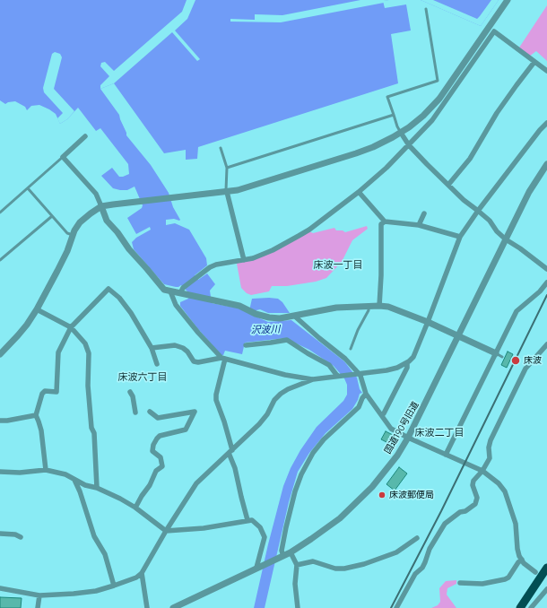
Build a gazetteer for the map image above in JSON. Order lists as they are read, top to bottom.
{
  "streets": {
    "street": ["国道190号旧道"]
  },
  "districts": ["床波一丁目", "床波六丁目", "床波二丁目"],
  "water": ["沢波川"],
  "places": ["床波", "床波郵便局"]
}
